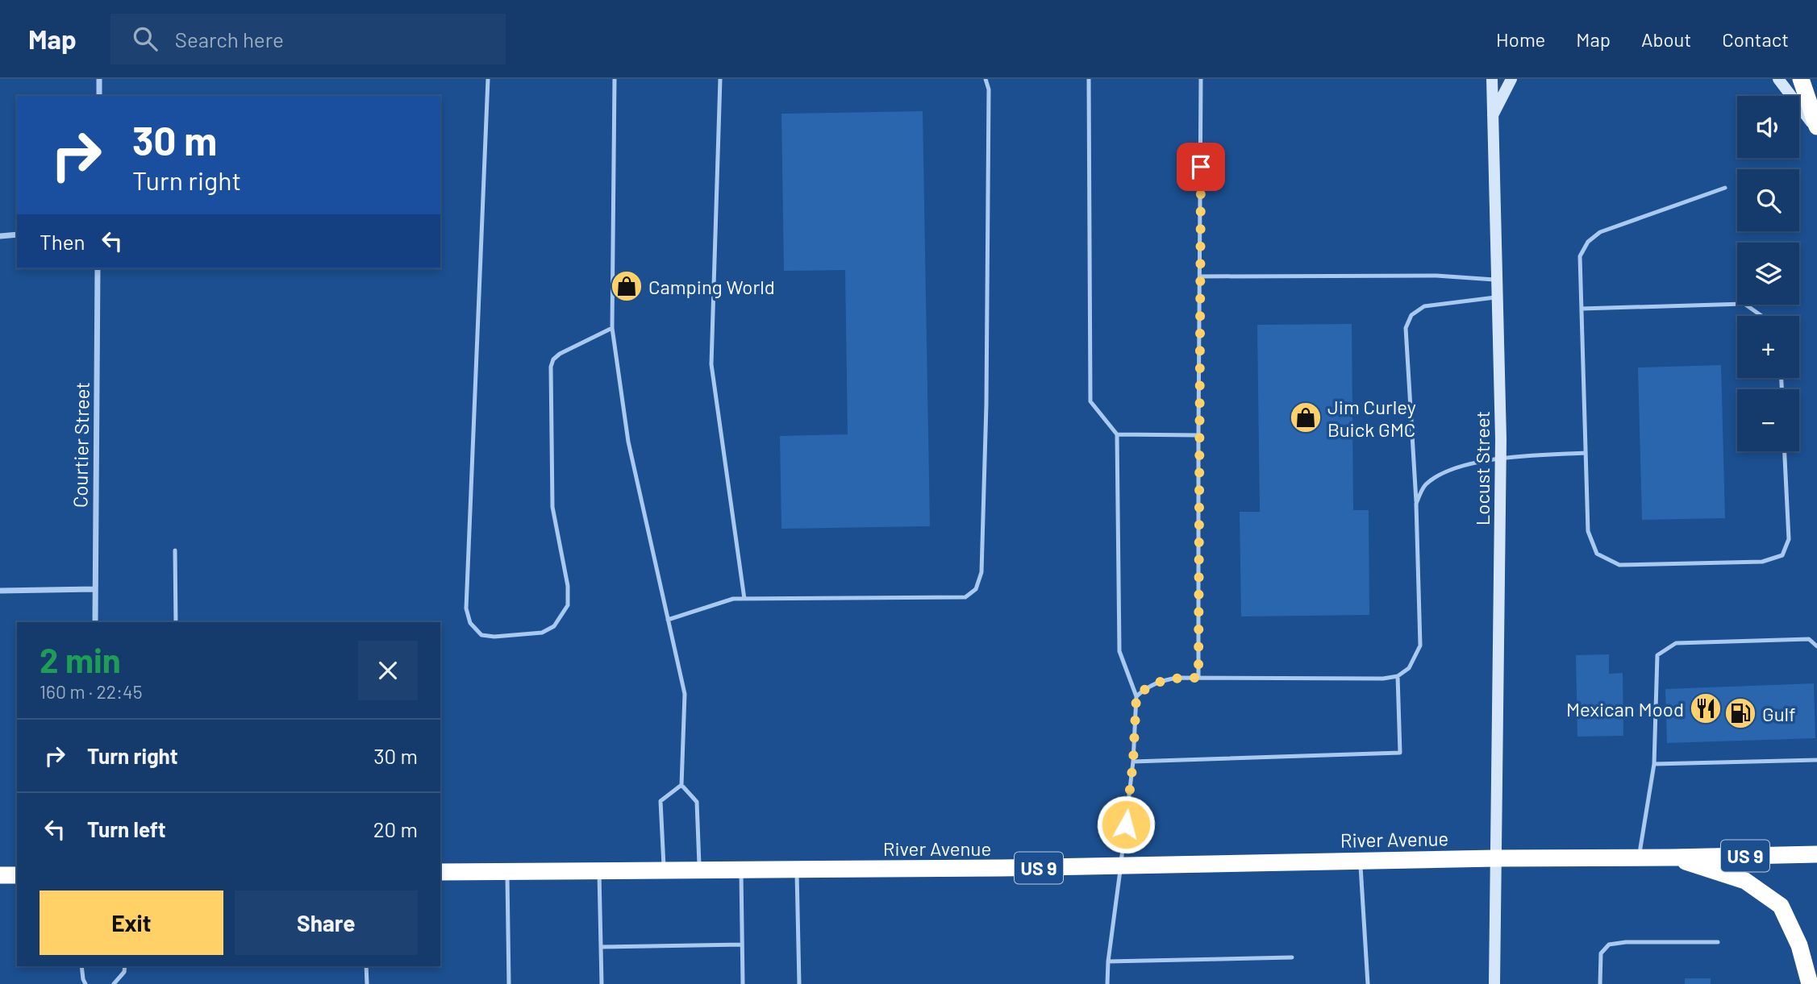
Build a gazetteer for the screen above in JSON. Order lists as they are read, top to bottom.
{
  "streets": {
    "highway": ["River Avenue", "US 9"],
    "street": ["Courtier Street", "Locust Street"]
  },
  "crossings": [
    ["Locust Street", "River Avenue"],
    ["River Avenue", "US 9"]
  ],
  "places": {
    "shop": ["Camping World", "Jim Curley Buick GMC"],
    "restaurant": ["Mexican Mood"],
    "fuel station": ["Gulf"]
  },
  "page": {
    "header": "Map",
    "search": "Search here",
    "nav": [
      "Home",
      "Map",
      "About",
      "Contact"
    ],
    "map_buttons": ["+", "−"],
    "turn": ["30 m", "Turn right"],
    "then": "Then",
    "heading": ["2 min", "160 m · 22:45"],
    "list": [
      {
        "name": "Turn right",
        "value": "30 m"
      },
      {
        "name": "Turn left",
        "value": "20 m"
      }
    ],
    "buttons": ["Exit", "Share"]
  }
}
